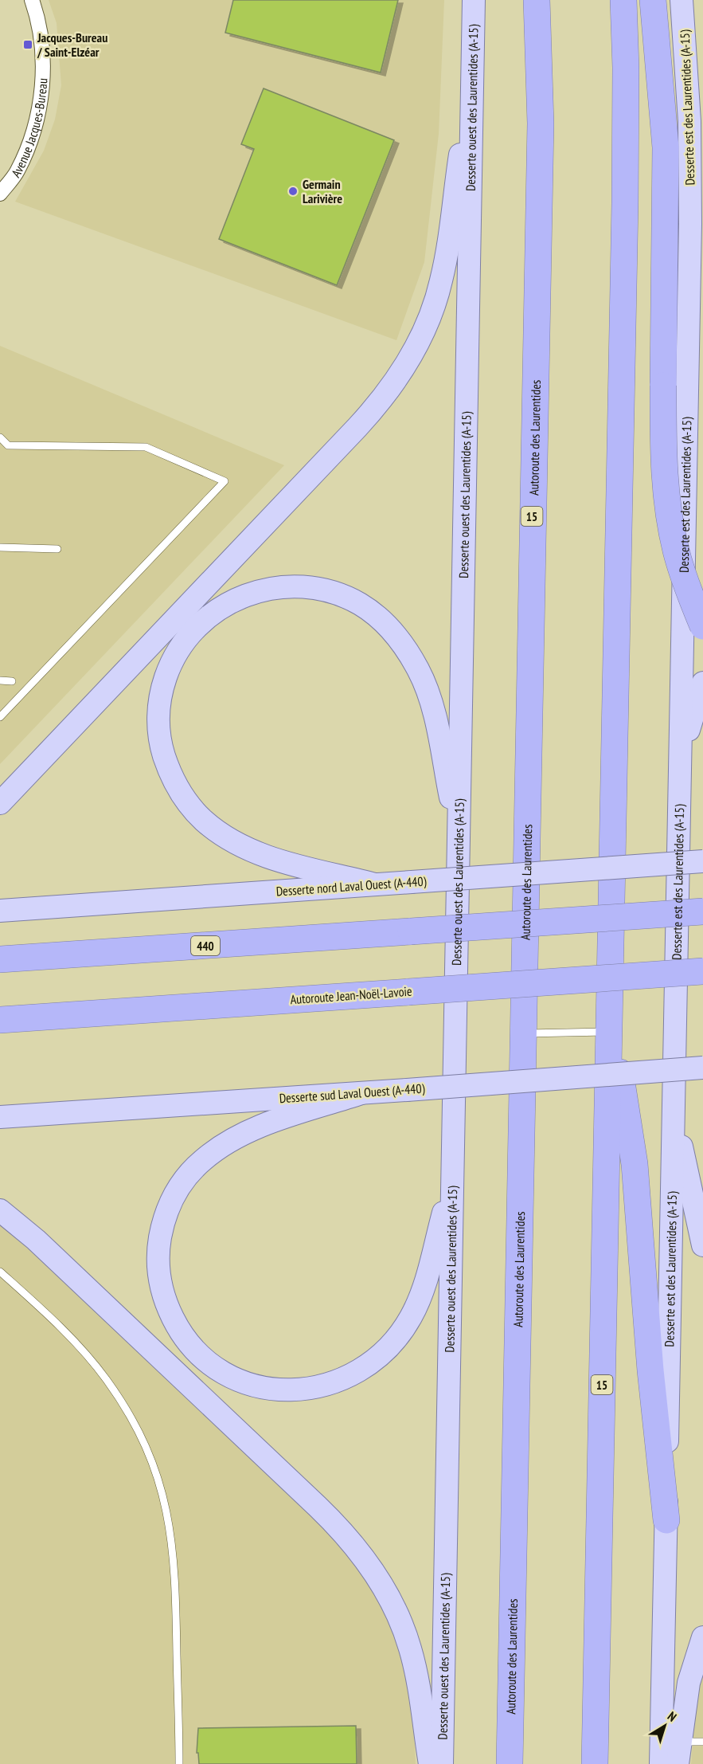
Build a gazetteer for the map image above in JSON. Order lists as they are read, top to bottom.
{
  "streets": {
    "highway": [
      "Autoroute des Laurentides",
      "15",
      "440",
      "Autoroute Jean-Noël-Lavoie"
    ],
    "main road": [
      "Desserte ouest des Laurentides (A-15)",
      "Desserte est des Laurentides (A-15)",
      "Desserte nord Laval Ouest (A-440)",
      "Desserte sud Laval Ouest (A-440)"
    ],
    "street": ["Avenue Jacques-Bureau"]
  },
  "places": {
    "transit": ["Jacques-Bureau / Saint-Elzéar"],
    "other": ["Germain Larivière"]
  },
  "north": "top right"
}
